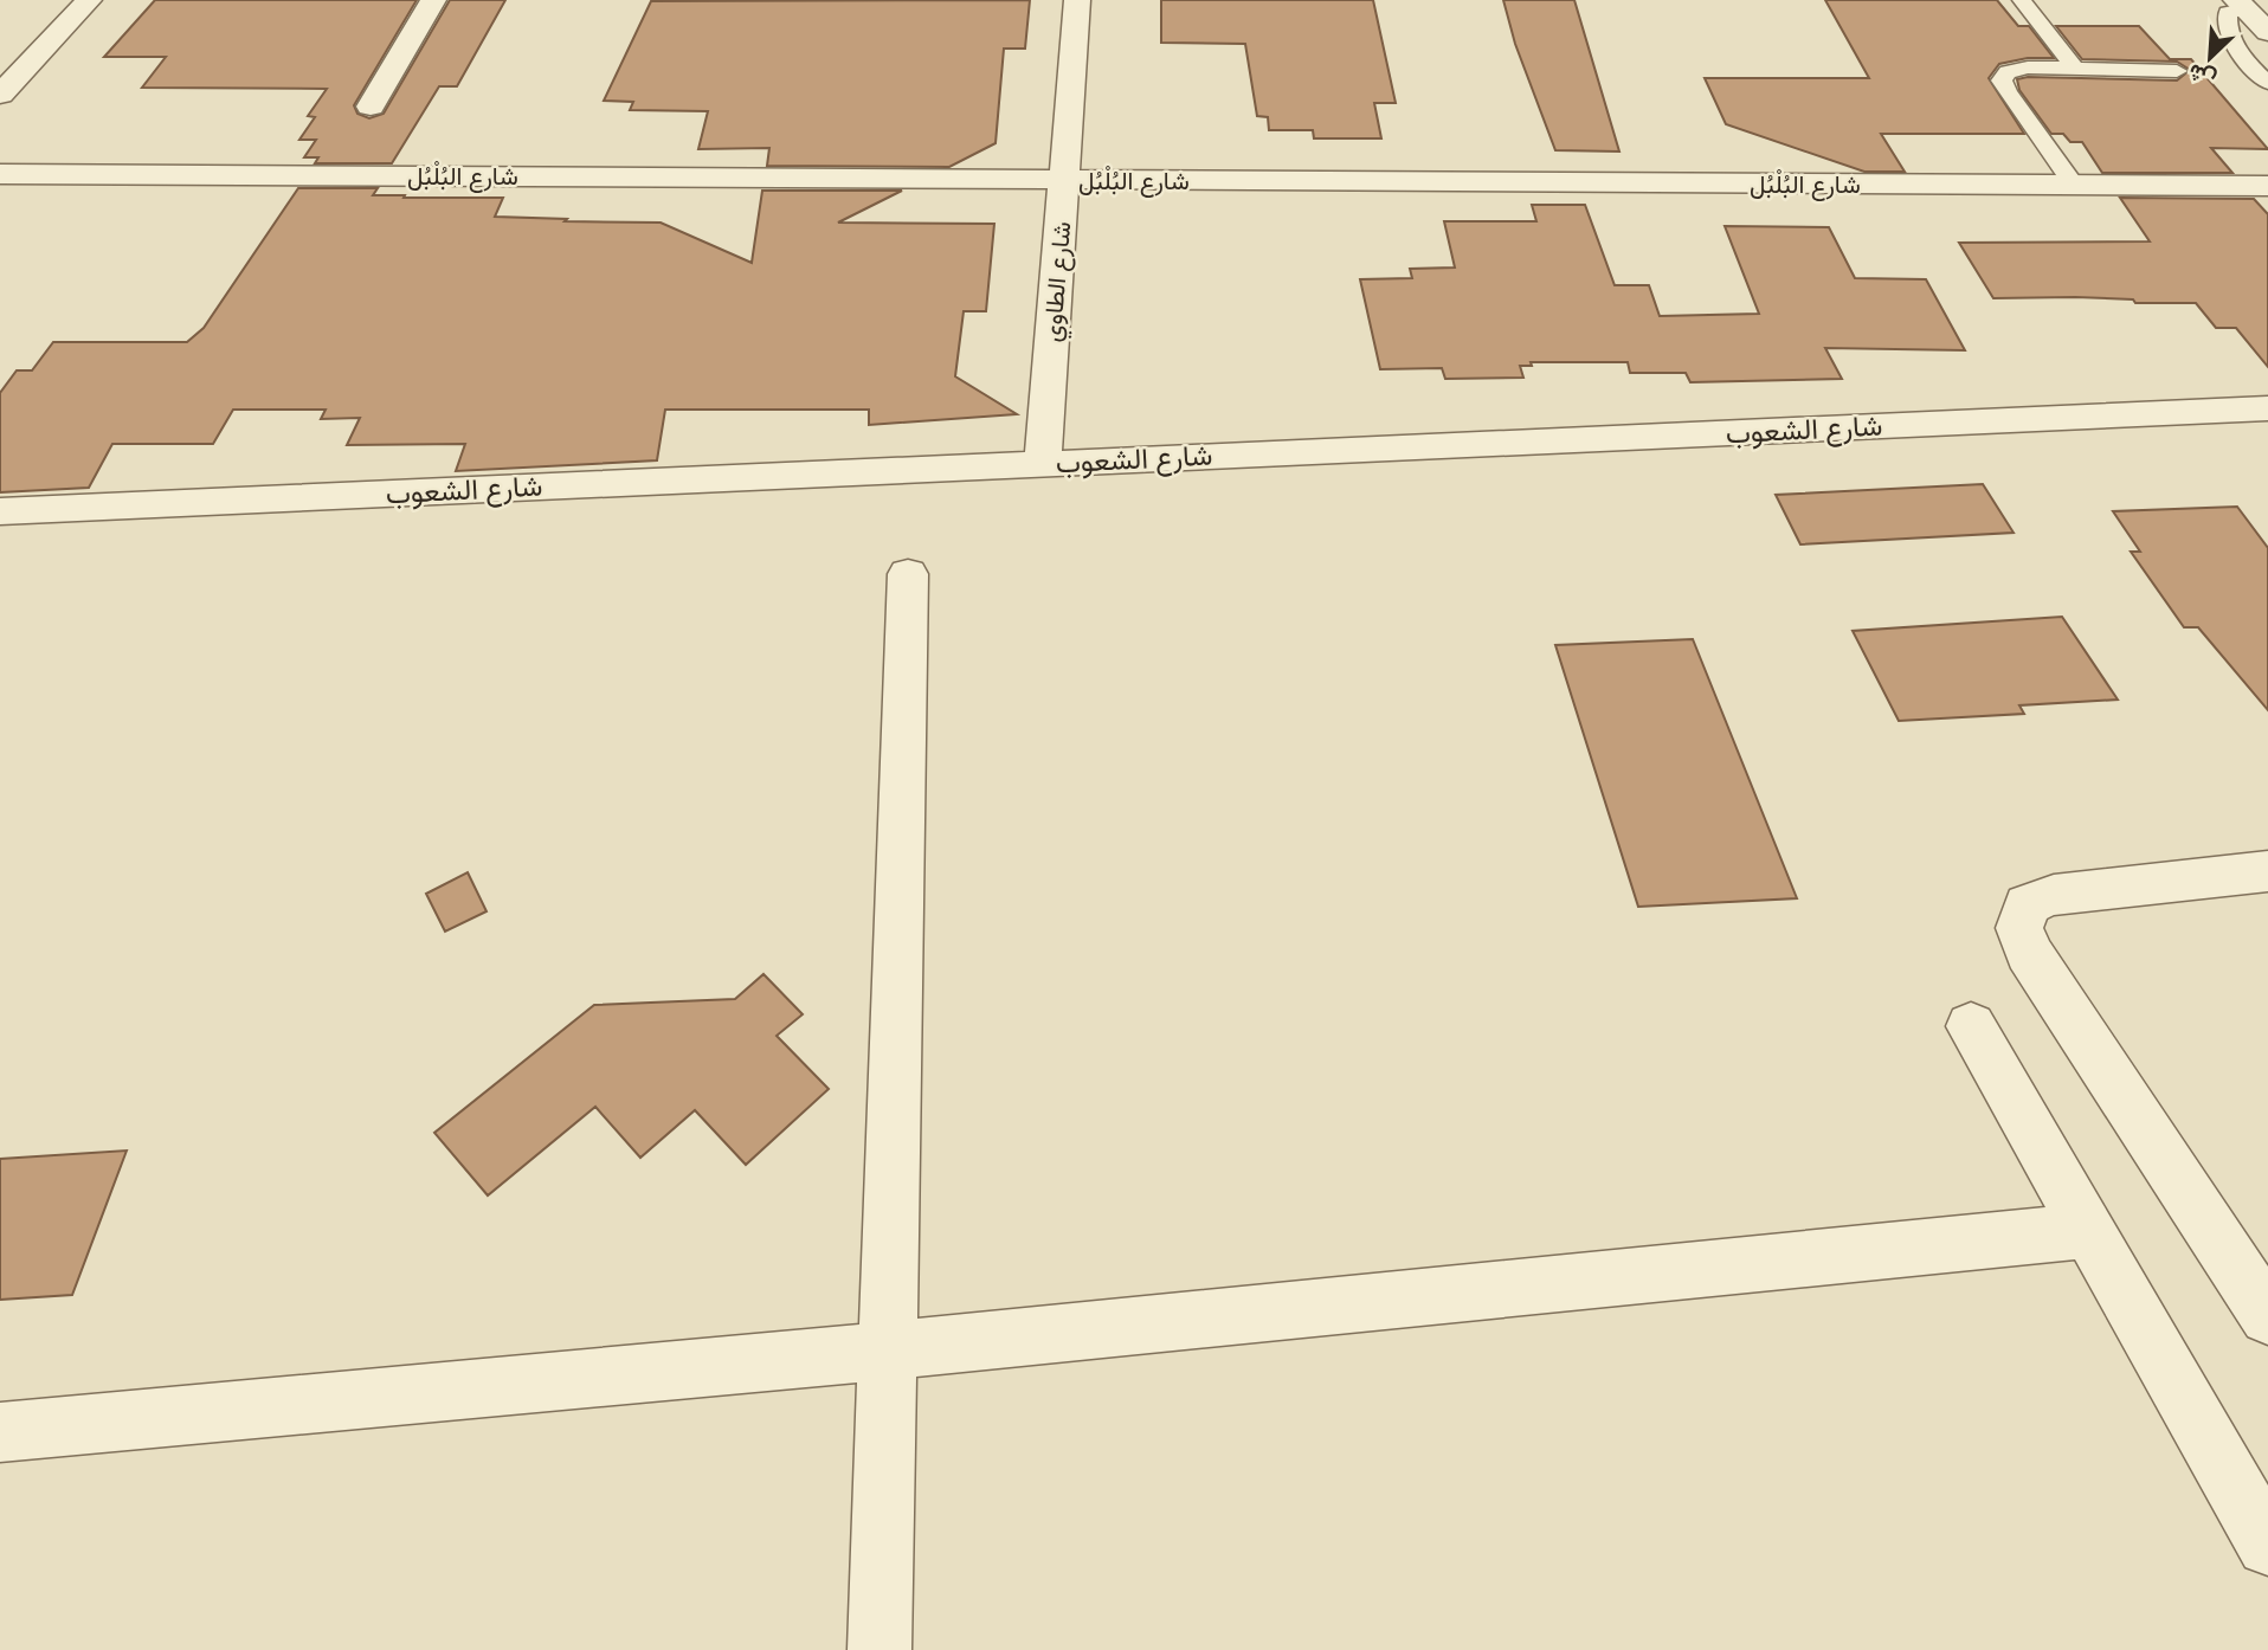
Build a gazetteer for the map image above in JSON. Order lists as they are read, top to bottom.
{
  "streets": {
    "street": ["شارع البُلْبُل", "شارع الطاوي", "شارع الشعوب"]
  },
  "crossings": [
    ["شارع البُلْبُل", "شارع الطاوي"],
    ["شارع الطاوي", "شارع الشعوب"]
  ],
  "north": "bottom left"
}
